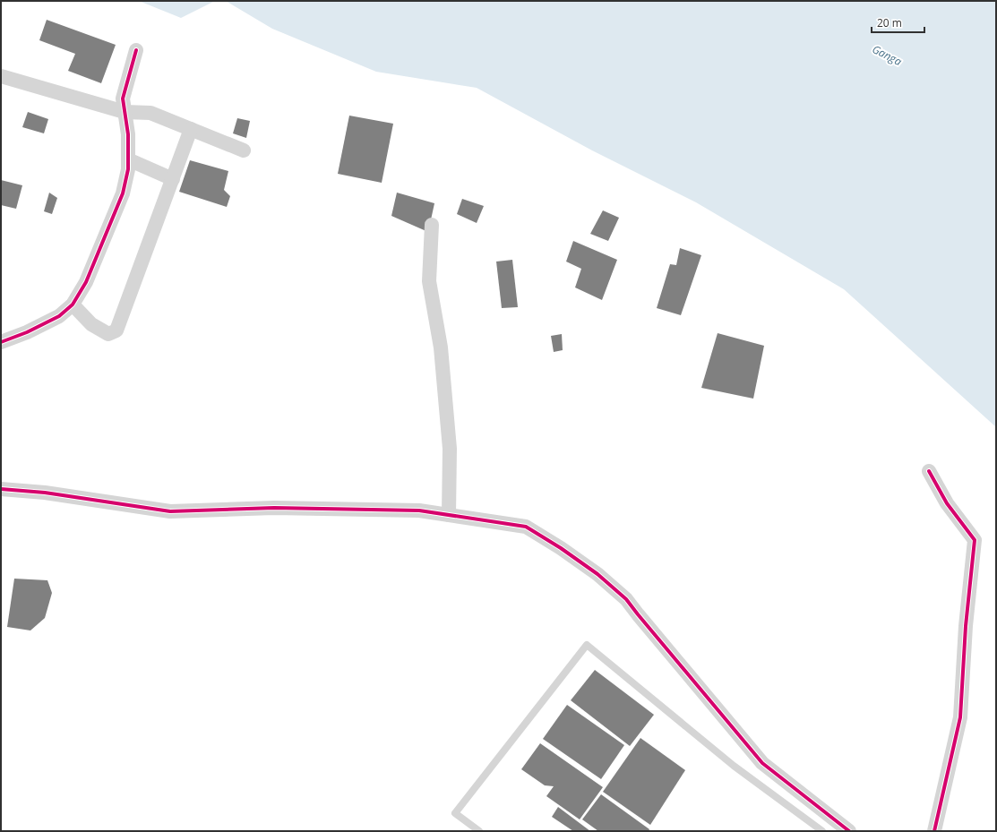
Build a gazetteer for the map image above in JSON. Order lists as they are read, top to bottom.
{
  "water": ["Ganga"],
  "scale_bar": "20 m"
}
